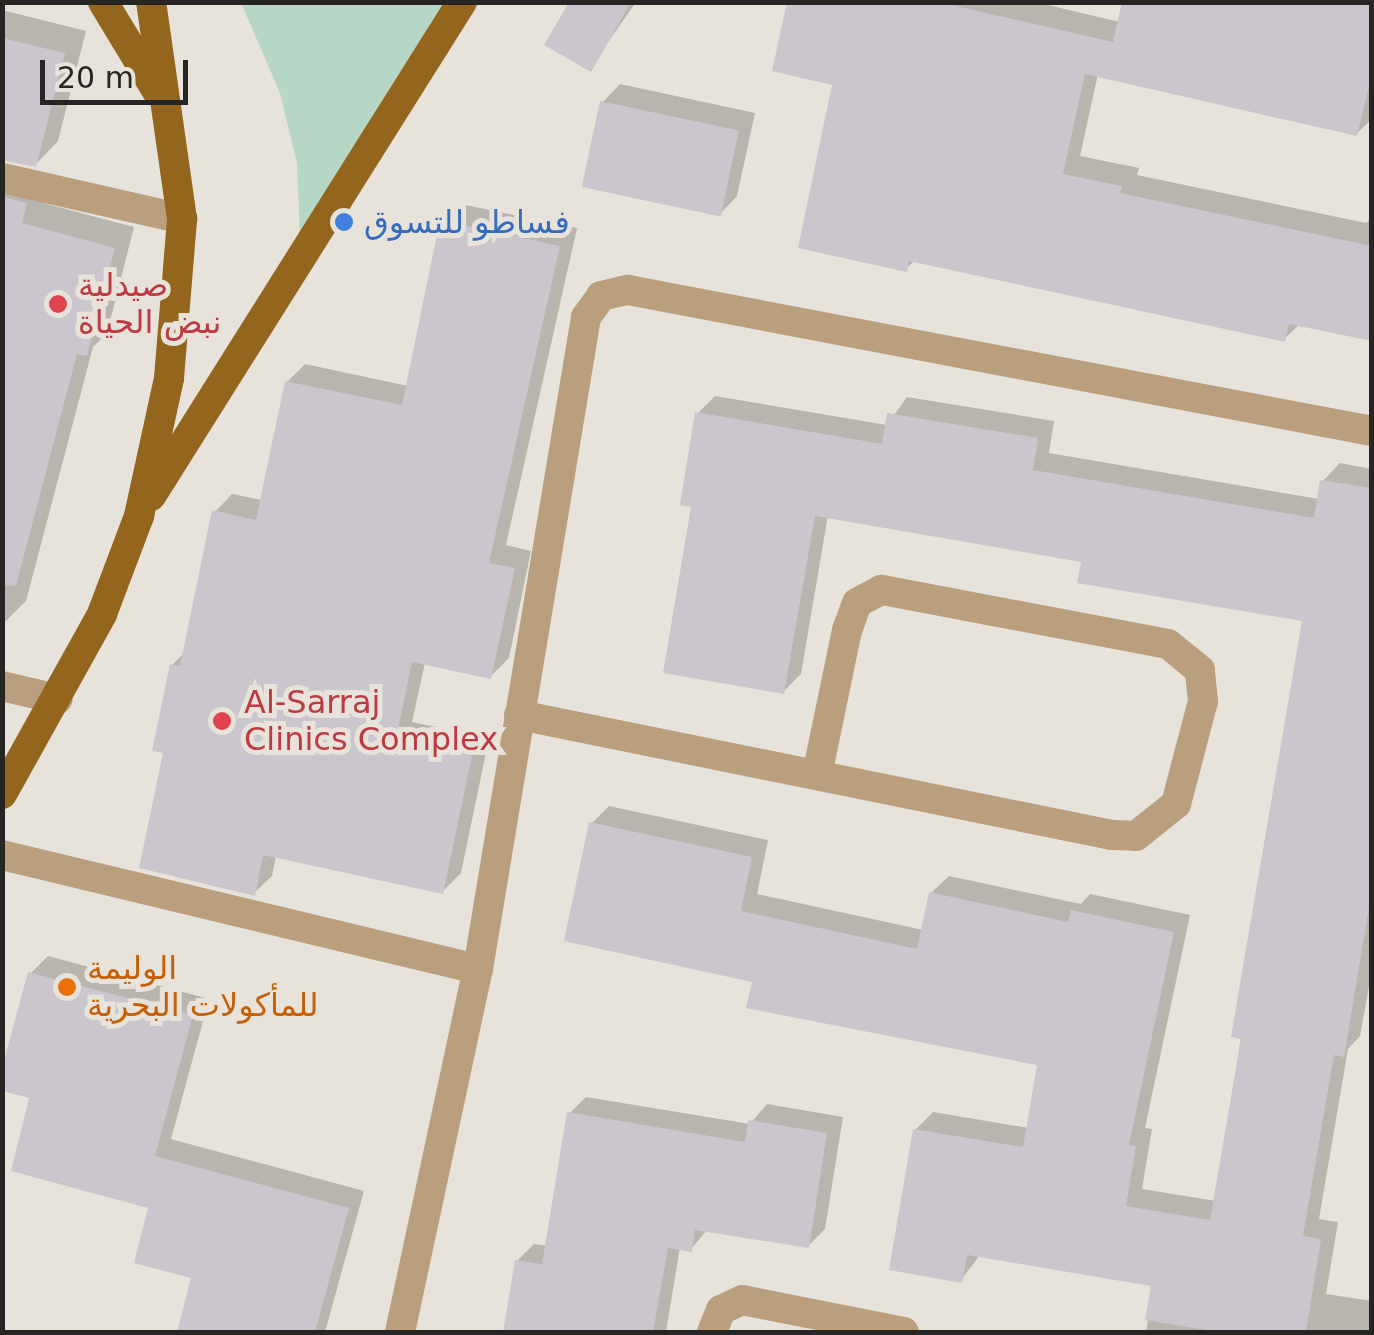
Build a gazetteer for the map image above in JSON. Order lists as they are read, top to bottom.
{
  "places": [
    "فساطو للتسوق",
    "صيدلية نبض الحياة",
    "Al-Sarraj Clinics Complex",
    "الوليمة للمأكولات البحرية"
  ],
  "scale_bar": "20 m"
}
